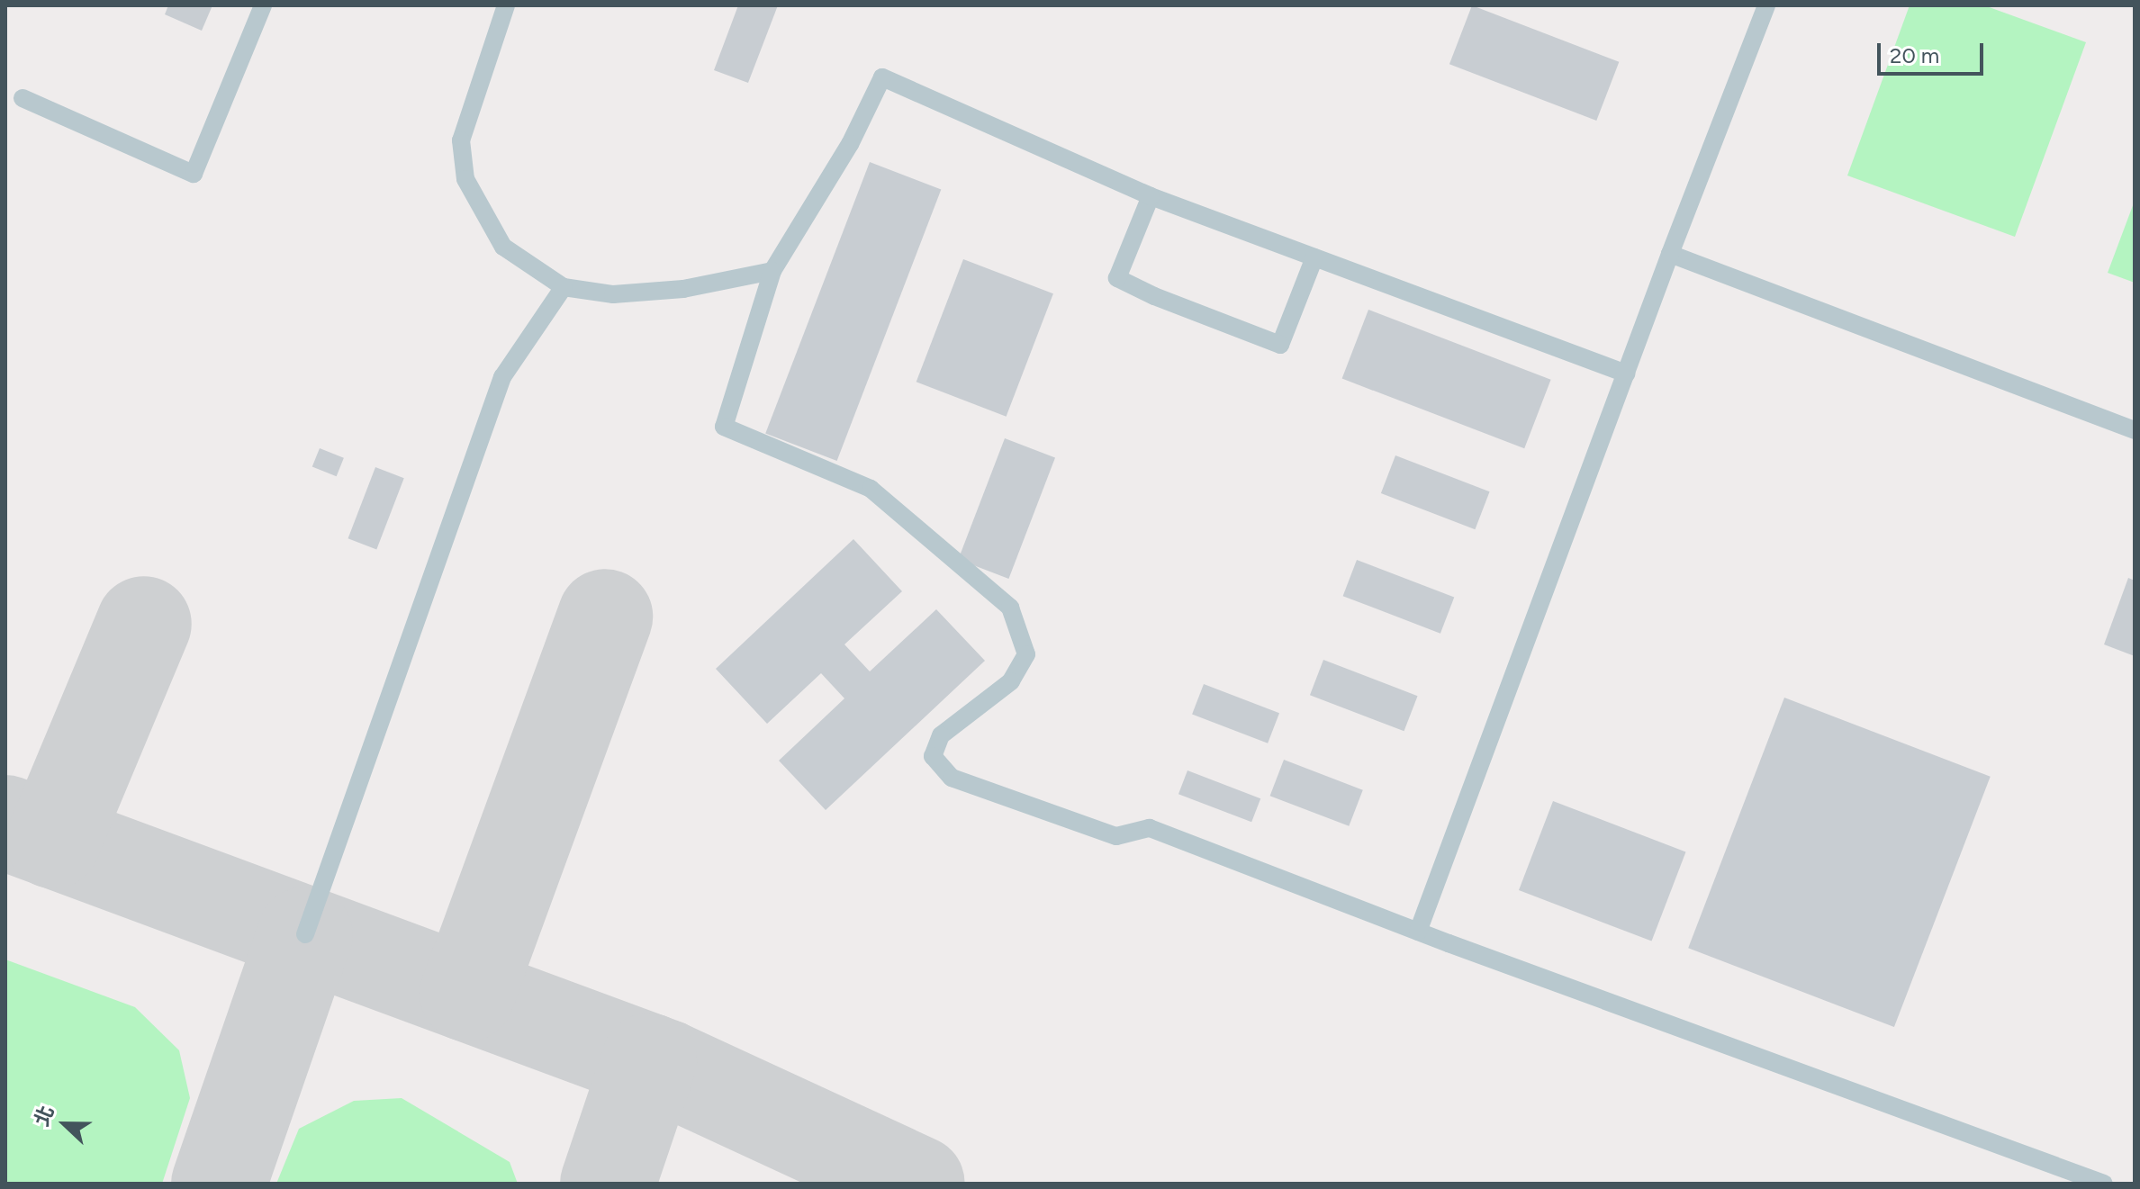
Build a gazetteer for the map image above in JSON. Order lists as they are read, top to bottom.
{
  "scale_bar": "20 m",
  "north": "left"
}
